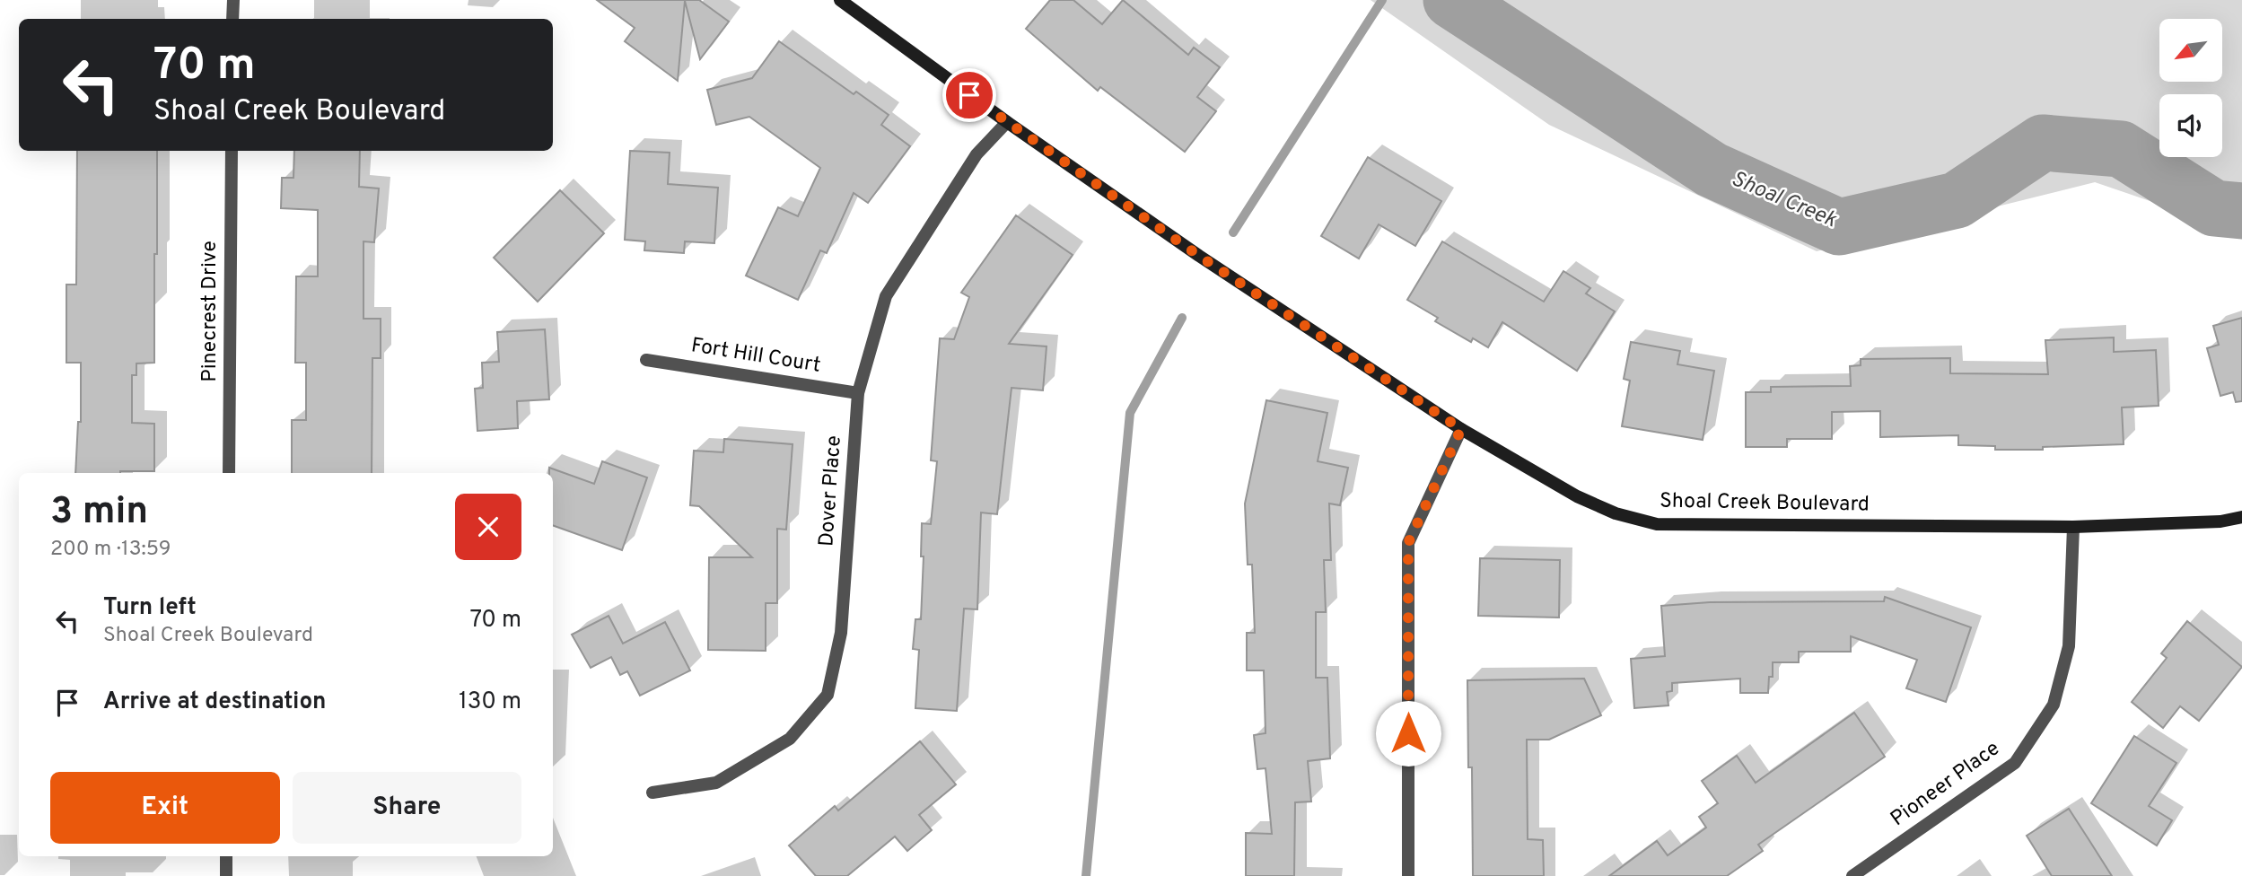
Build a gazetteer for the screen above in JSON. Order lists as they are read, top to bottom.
{
  "streets": {
    "street": [
      "Pinecrest Drive",
      "Fort Hill Court",
      "Dover Place",
      "Shoal Creek Boulevard",
      "Pioneer Place"
    ]
  },
  "crossings": [
    ["Fort Hill Court", "Dover Place"],
    ["Dover Place", "Shoal Creek Boulevard"],
    ["Shoal Creek Boulevard", "Pioneer Place"]
  ],
  "water": ["Shoal Creek"],
  "north": "bottom left",
  "page": {
    "turn": ["70 m", "Shoal Creek Boulevard"],
    "heading": ["3 min", "200 m · 13:59"],
    "list": [
      {
        "name": "Turn left",
        "note": "Shoal Creek Boulevard",
        "value": "70 m"
      },
      {
        "name": "Arrive at destination",
        "value": "130 m"
      }
    ],
    "buttons": ["Exit", "Share"]
  }
}
